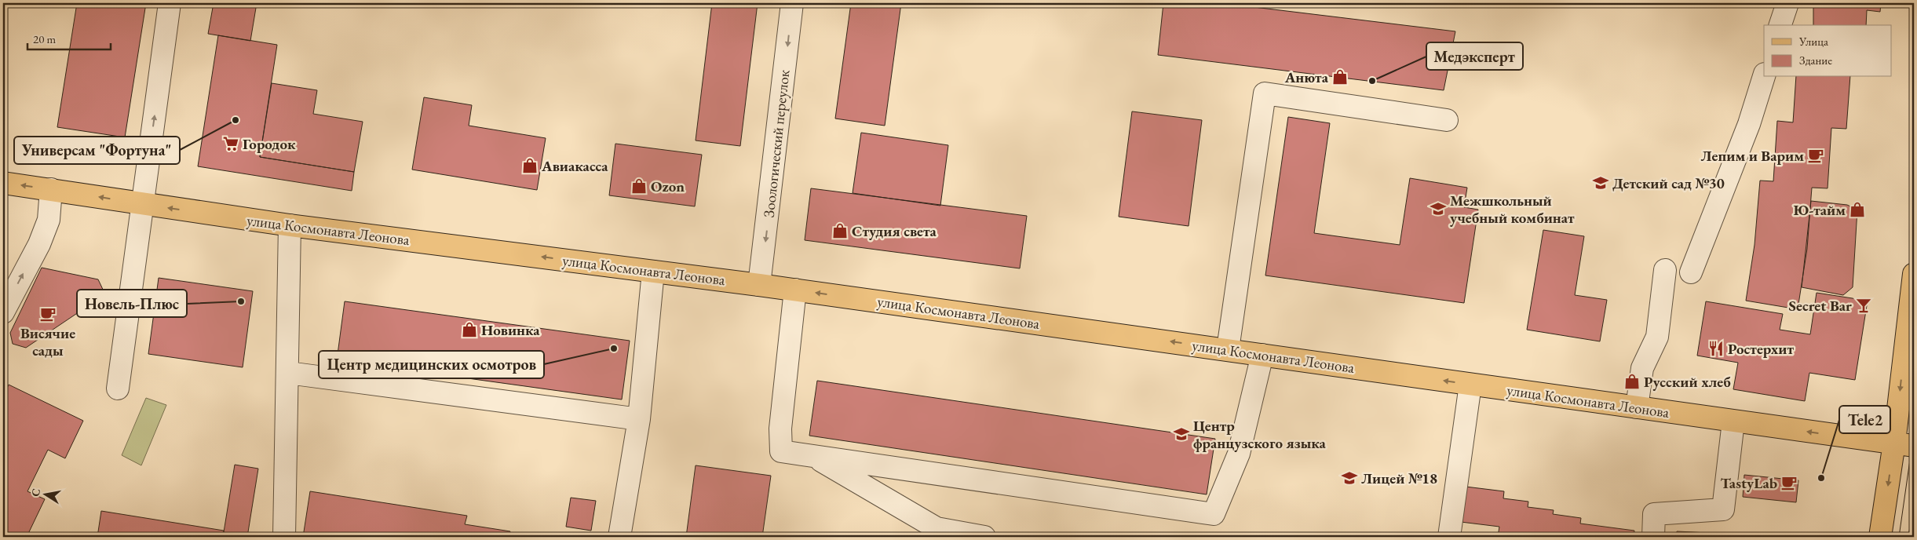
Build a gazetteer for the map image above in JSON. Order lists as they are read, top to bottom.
{
  "streets": {
    "main road": ["улица Космонавта Леонова"],
    "street": ["Зоологический переулок"]
  },
  "crossings": [
    ["Зоологический переулок", "улица Космонавта Леонова"]
  ],
  "one_way": ["Зоологический переулок", "улица Космонавта Леонова"],
  "places": {
    "shop": [
      "Анюта",
      "Авиакасса",
      "Ozon",
      "Ю-тайм",
      "Студия света",
      "Новинка",
      "Русский хлеб"
    ],
    "other": [
      "Медэксперт",
      "Универсам \"Фортуна\"",
      "Новель-Плюс",
      "Центр медицинских осмотров",
      "Tele2"
    ],
    "supermarket": ["Городок"],
    "cafe": ["Лепим и Варим", "Висячие сады", "TastyLab"],
    "school or university": [
      "Детский сад №30",
      "Межшкольный учебный комбинат",
      "Центр французского языка",
      "Лицей №18"
    ],
    "bar": ["Secret Bar"],
    "restaurant": ["Ростерхит"]
  },
  "legend": ["Улица", "Здание"],
  "scale_bar": "20 m",
  "north": "left"
}
